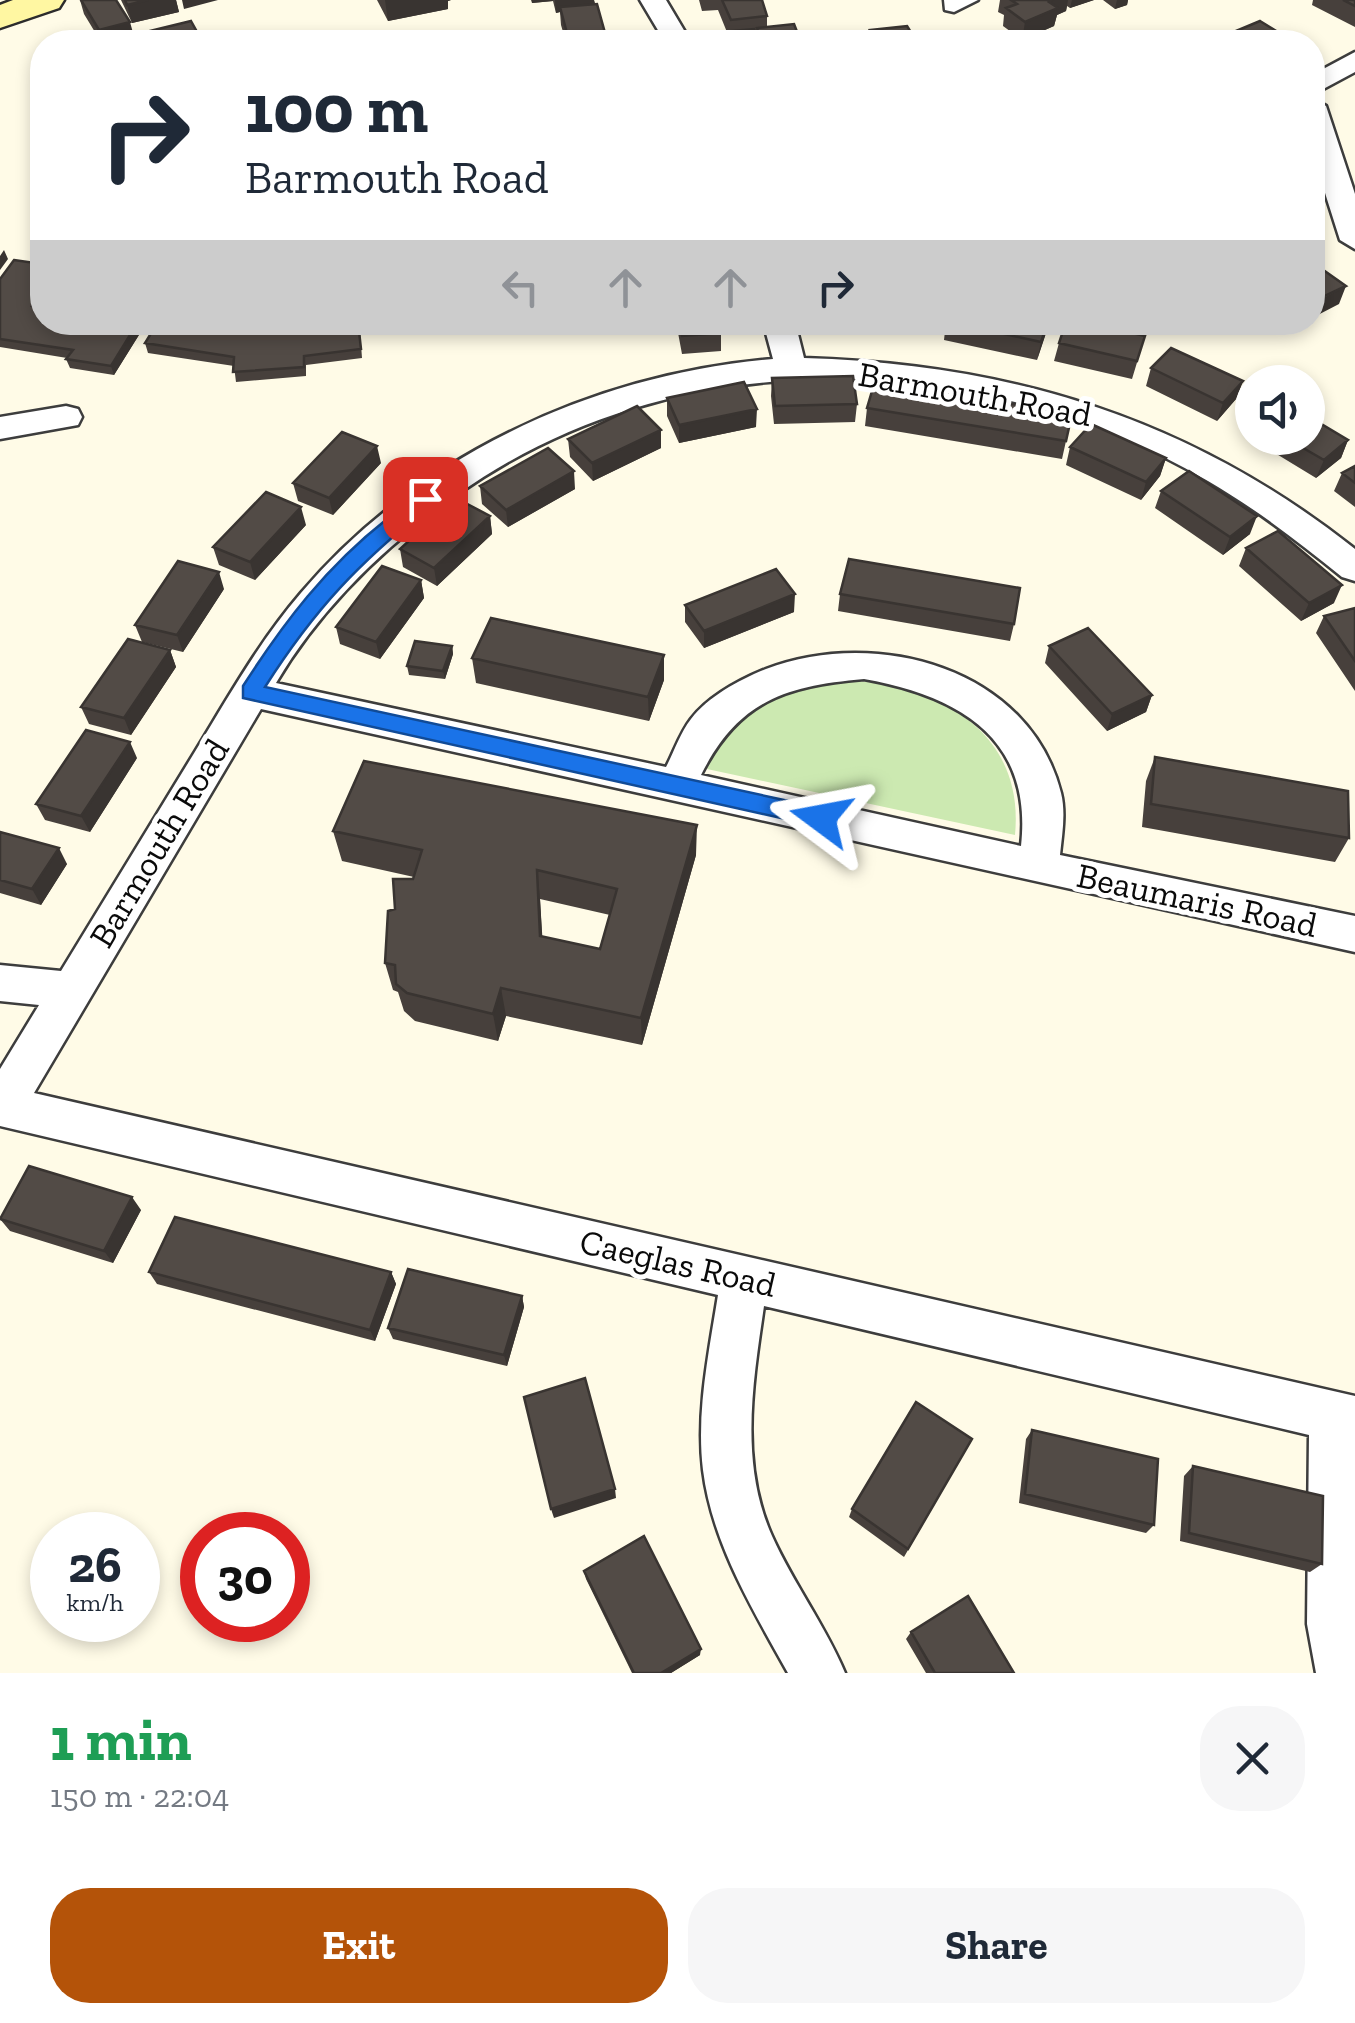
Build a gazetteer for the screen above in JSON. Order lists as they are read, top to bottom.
{
  "streets": {
    "street": ["Barmouth Road", "Beaumaris Road", "Caeglas Road"]
  },
  "crossings": [
    ["Barmouth Road", "Beaumaris Road"],
    ["Barmouth Road", "Caeglas Road"]
  ],
  "page": {
    "turn": ["100 m", "Barmouth Road"],
    "speed": "26 km/h",
    "limit": "30",
    "heading": ["1 min", "150 m · 22:04"],
    "buttons": ["Exit", "Share"]
  }
}
